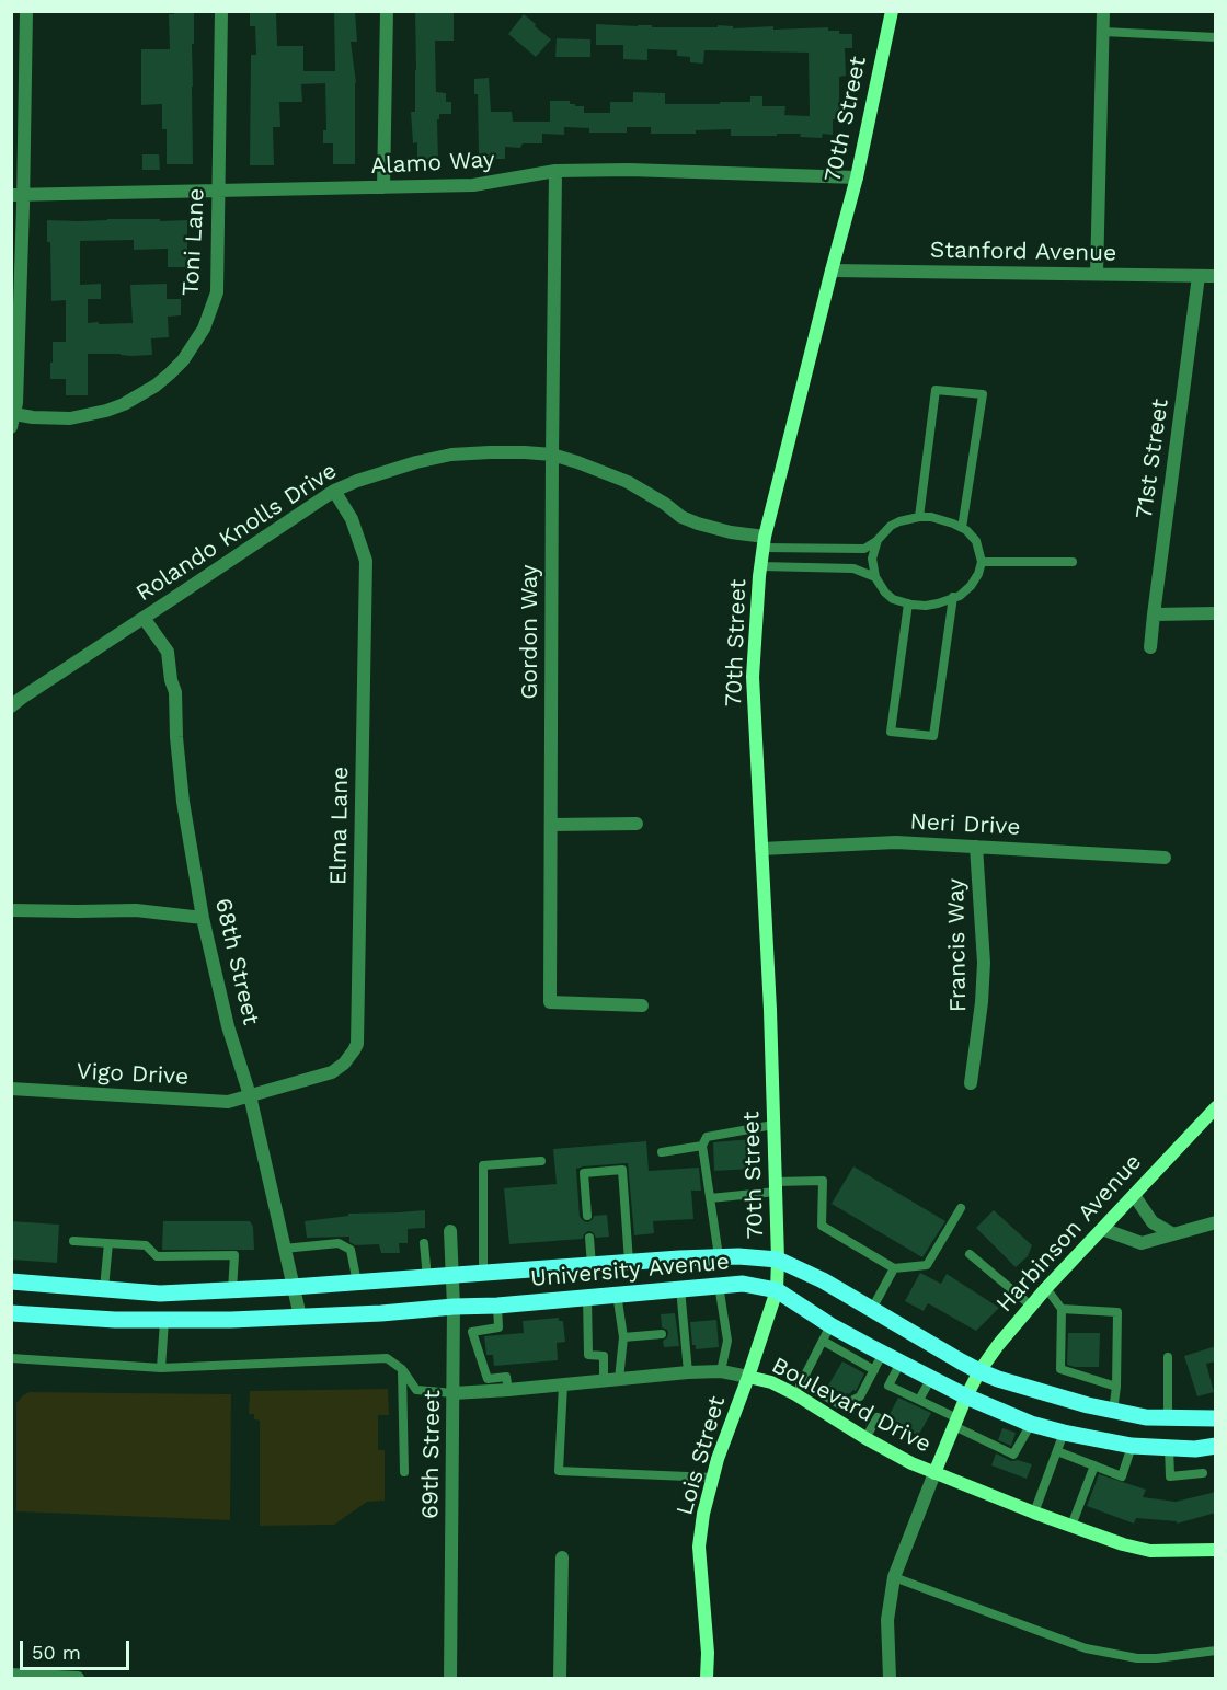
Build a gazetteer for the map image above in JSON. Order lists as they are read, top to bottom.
{
  "streets": {
    "main road": ["University Avenue"],
    "street": [
      "70th Street",
      "Alamo Way",
      "Toni Lane",
      "Stanford Avenue",
      "71st Street",
      "Rolando Knolls Drive",
      "Gordon Way",
      "Neri Drive",
      "Elma Lane",
      "Francis Way",
      "68th Street",
      "Vigo Drive",
      "Harbinson Avenue",
      "Boulevard Drive",
      "69th Street",
      "Lois Street"
    ]
  },
  "crossings": [
    ["70th Street", "Alamo Way"],
    ["70th Street", "Stanford Avenue"],
    ["70th Street", "Rolando Knolls Drive"],
    ["70th Street", "Neri Drive"],
    ["70th Street", "University Avenue"],
    ["70th Street", "Lois Street"],
    ["Alamo Way", "Toni Lane"],
    ["Alamo Way", "Gordon Way"],
    ["Stanford Avenue", "71st Street"],
    ["Rolando Knolls Drive", "Gordon Way"],
    ["Rolando Knolls Drive", "Elma Lane"],
    ["Rolando Knolls Drive", "68th Street"],
    ["Neri Drive", "Francis Way"],
    ["Elma Lane", "68th Street"],
    ["Elma Lane", "Vigo Drive"],
    ["68th Street", "Vigo Drive"],
    ["68th Street", "University Avenue"],
    ["Harbinson Avenue", "University Avenue"],
    ["Harbinson Avenue", "Boulevard Drive"],
    ["University Avenue", "69th Street"],
    ["University Avenue", "Lois Street"],
    ["Boulevard Drive", "69th Street"],
    ["Boulevard Drive", "Lois Street"]
  ],
  "scale_bar": "50 m"
}
